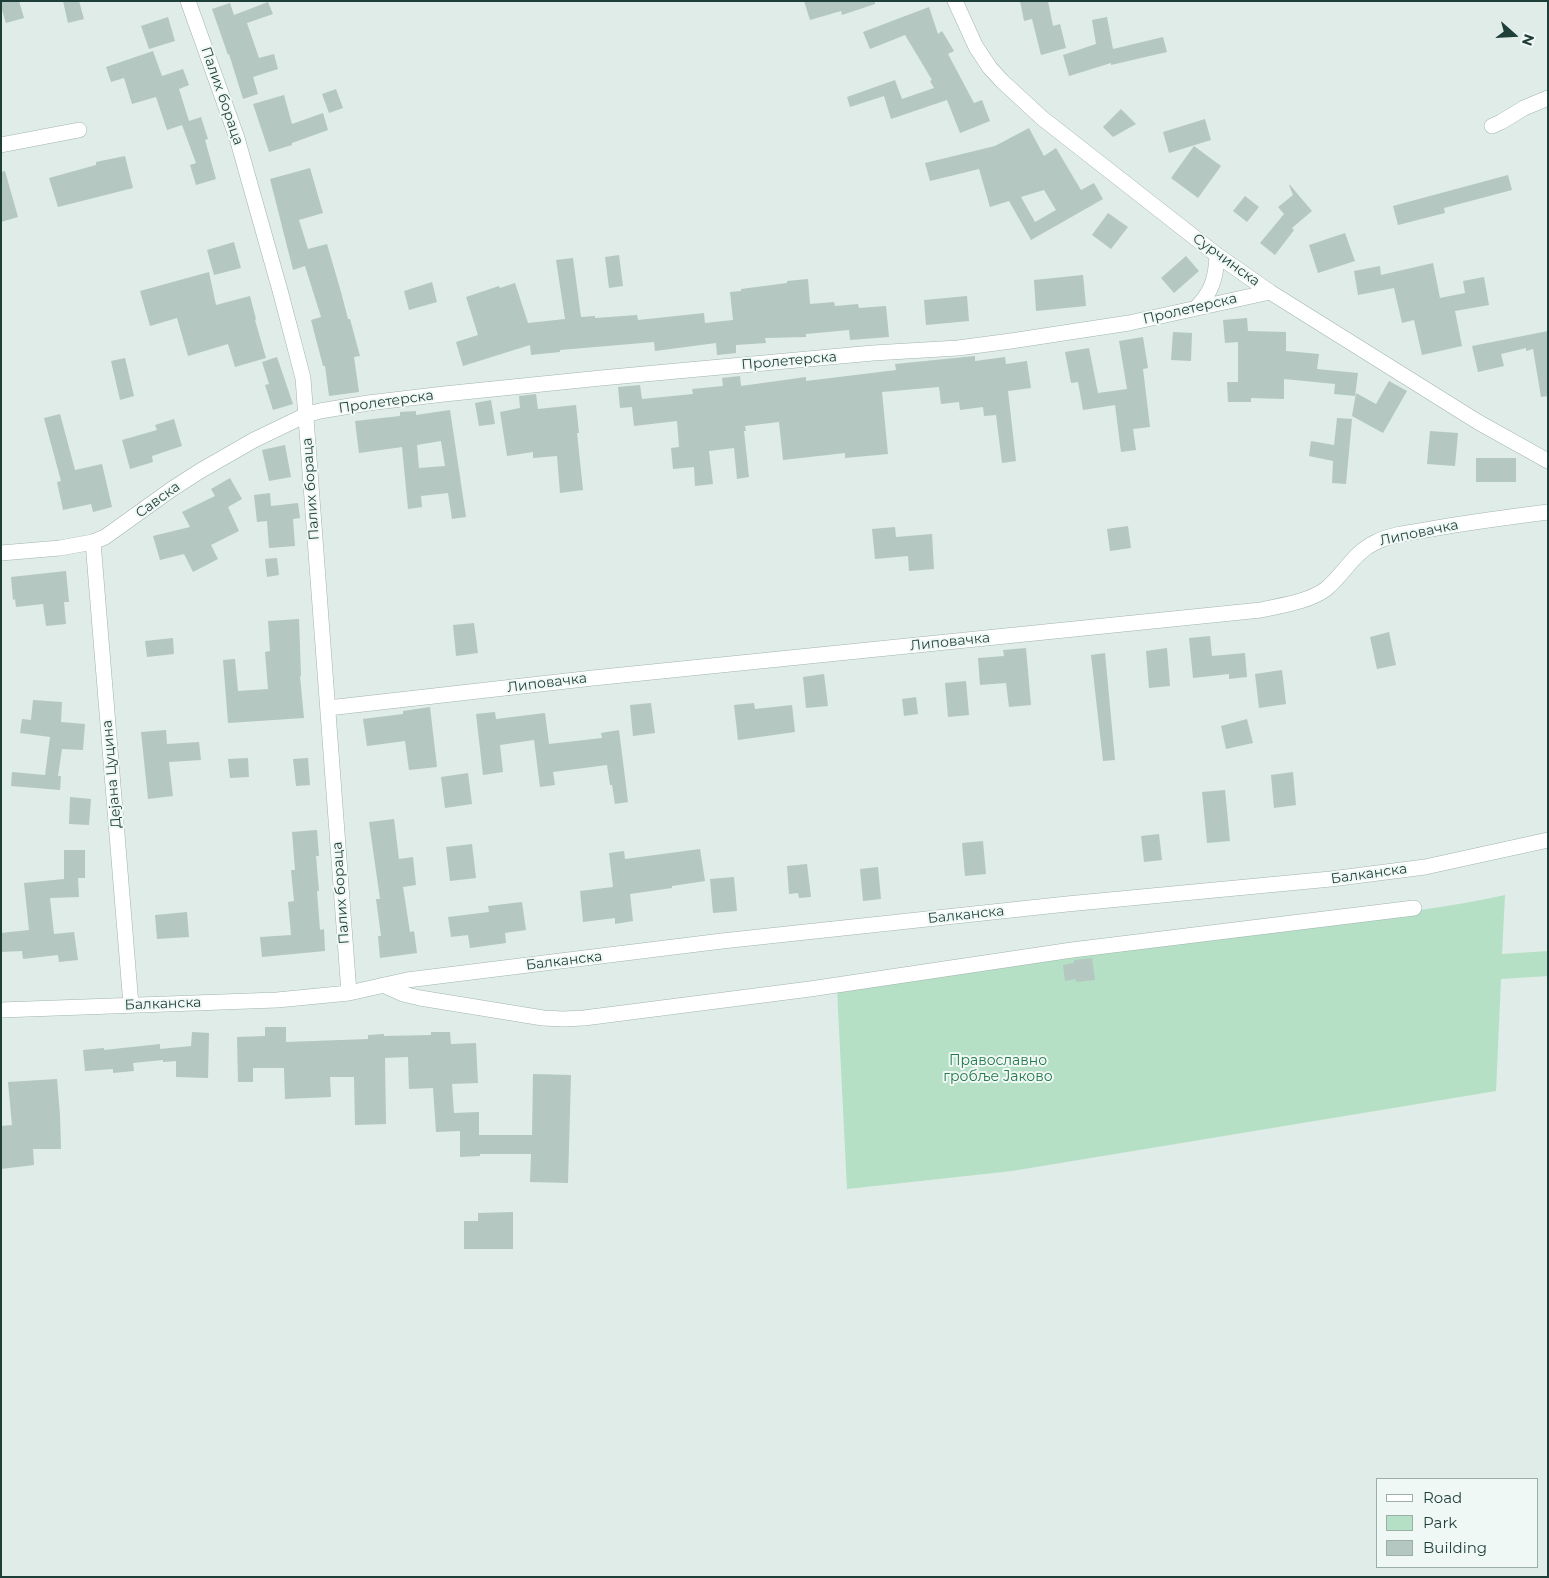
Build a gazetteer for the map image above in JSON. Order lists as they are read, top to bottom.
{
  "streets": {
    "street": [
      "Палих бораца",
      "Сурчинска",
      "Пролетерска",
      "Савска",
      "Липовачка",
      "Дејана Цуцина",
      "Балканска"
    ]
  },
  "crossings": [
    ["Палих бораца", "Пролетерска"],
    ["Палих бораца", "Савска"],
    ["Палих бораца", "Липовачка"],
    ["Палих бораца", "Балканска"],
    ["Сурчинска", "Пролетерска"],
    ["Пролетерска", "Савска"],
    ["Савска", "Дејана Цуцина"],
    ["Дејана Цуцина", "Балканска"]
  ],
  "parks": ["Православно гробље Јаково"],
  "legend": ["Road", "Park", "Building"],
  "north": "right"
}
